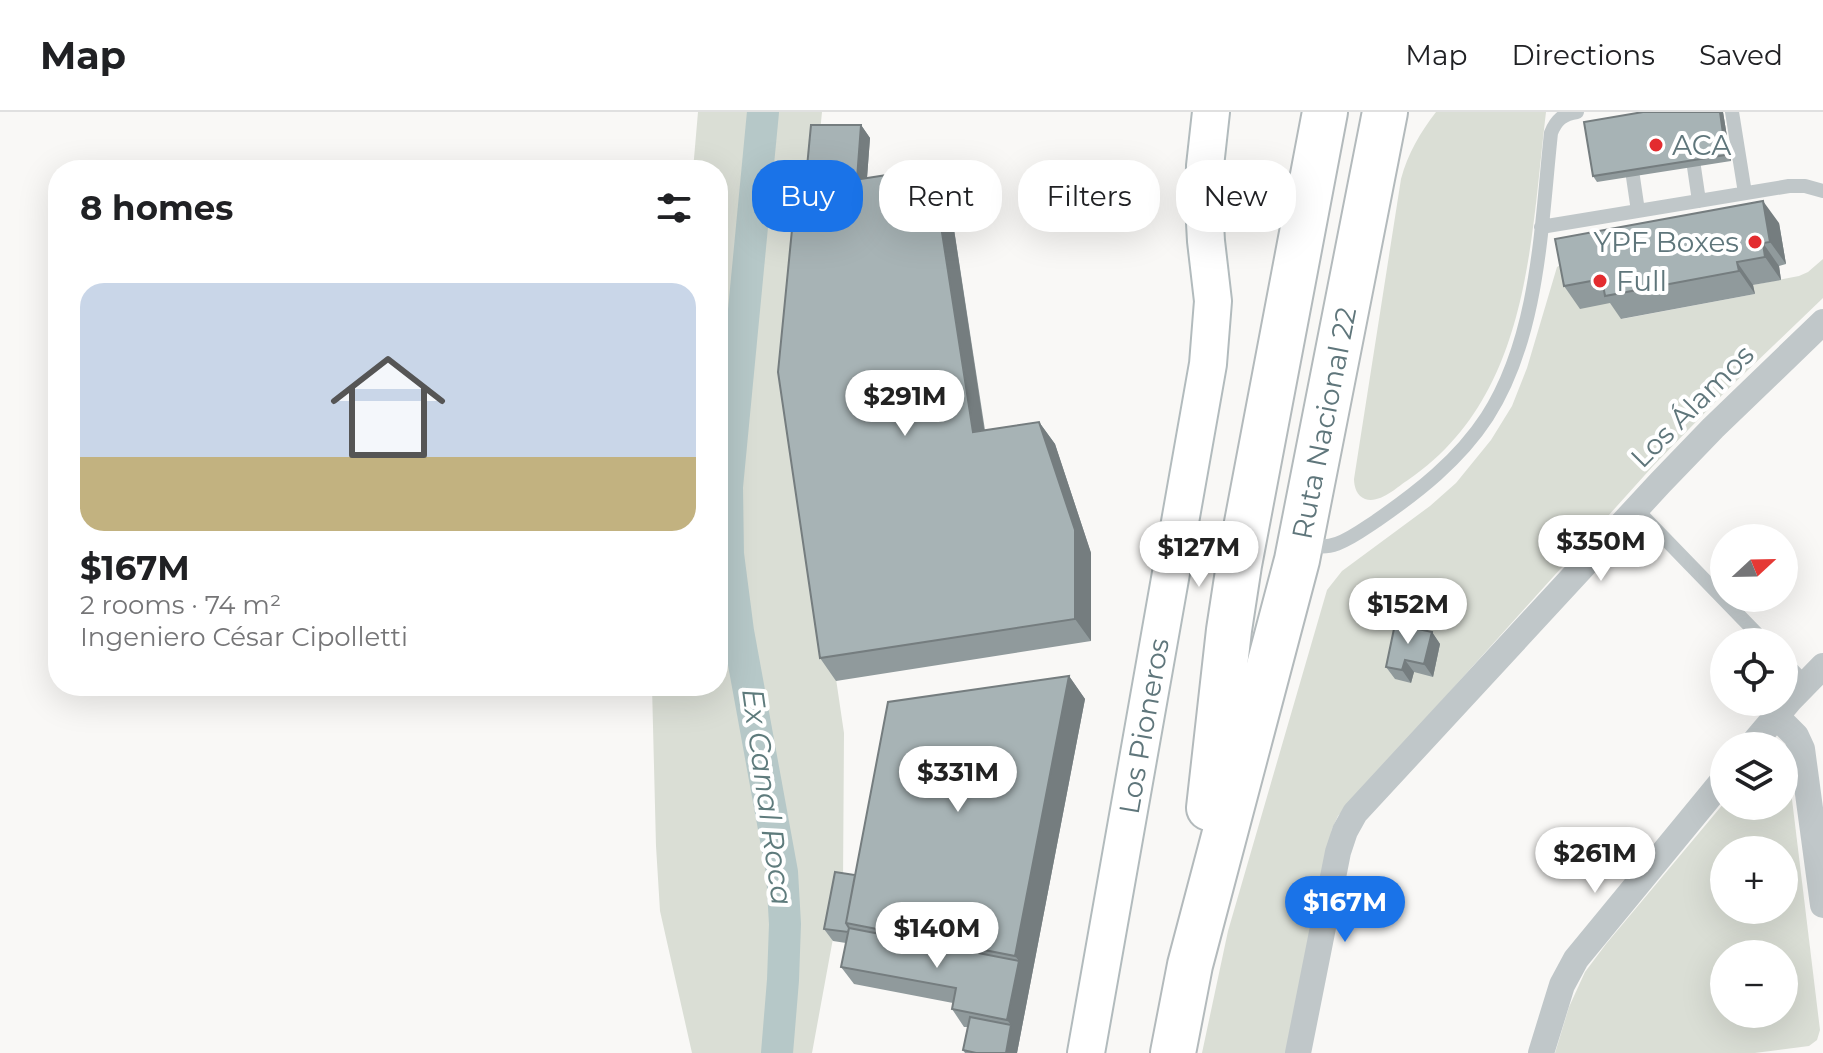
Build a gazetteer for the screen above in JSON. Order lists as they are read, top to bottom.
{
  "streets": {
    "highway": ["Ruta Nacional 22"],
    "street": ["Los Álamos", "Los Pioneros"]
  },
  "water": ["Ex Canal Roca"],
  "places": ["ACA", "YPF Boxes", "Full"],
  "north": "right",
  "page": {
    "header": "Map",
    "nav": ["Map", "Directions", "Saved"],
    "chip": [
      "Buy",
      "Rent",
      "Filters",
      "New"
    ],
    "heading": "8 homes",
    "list": [
      {
        "name": "$167M",
        "note": "2 rooms · 74 m² · Ingeniero César Cipolletti"
      }
    ],
    "price": [
      "$291M",
      "$350M",
      "$127M",
      "$152M",
      "$331M",
      "$261M",
      "$167M",
      "$140M"
    ],
    "map_buttons": ["+", "−"]
  }
}
